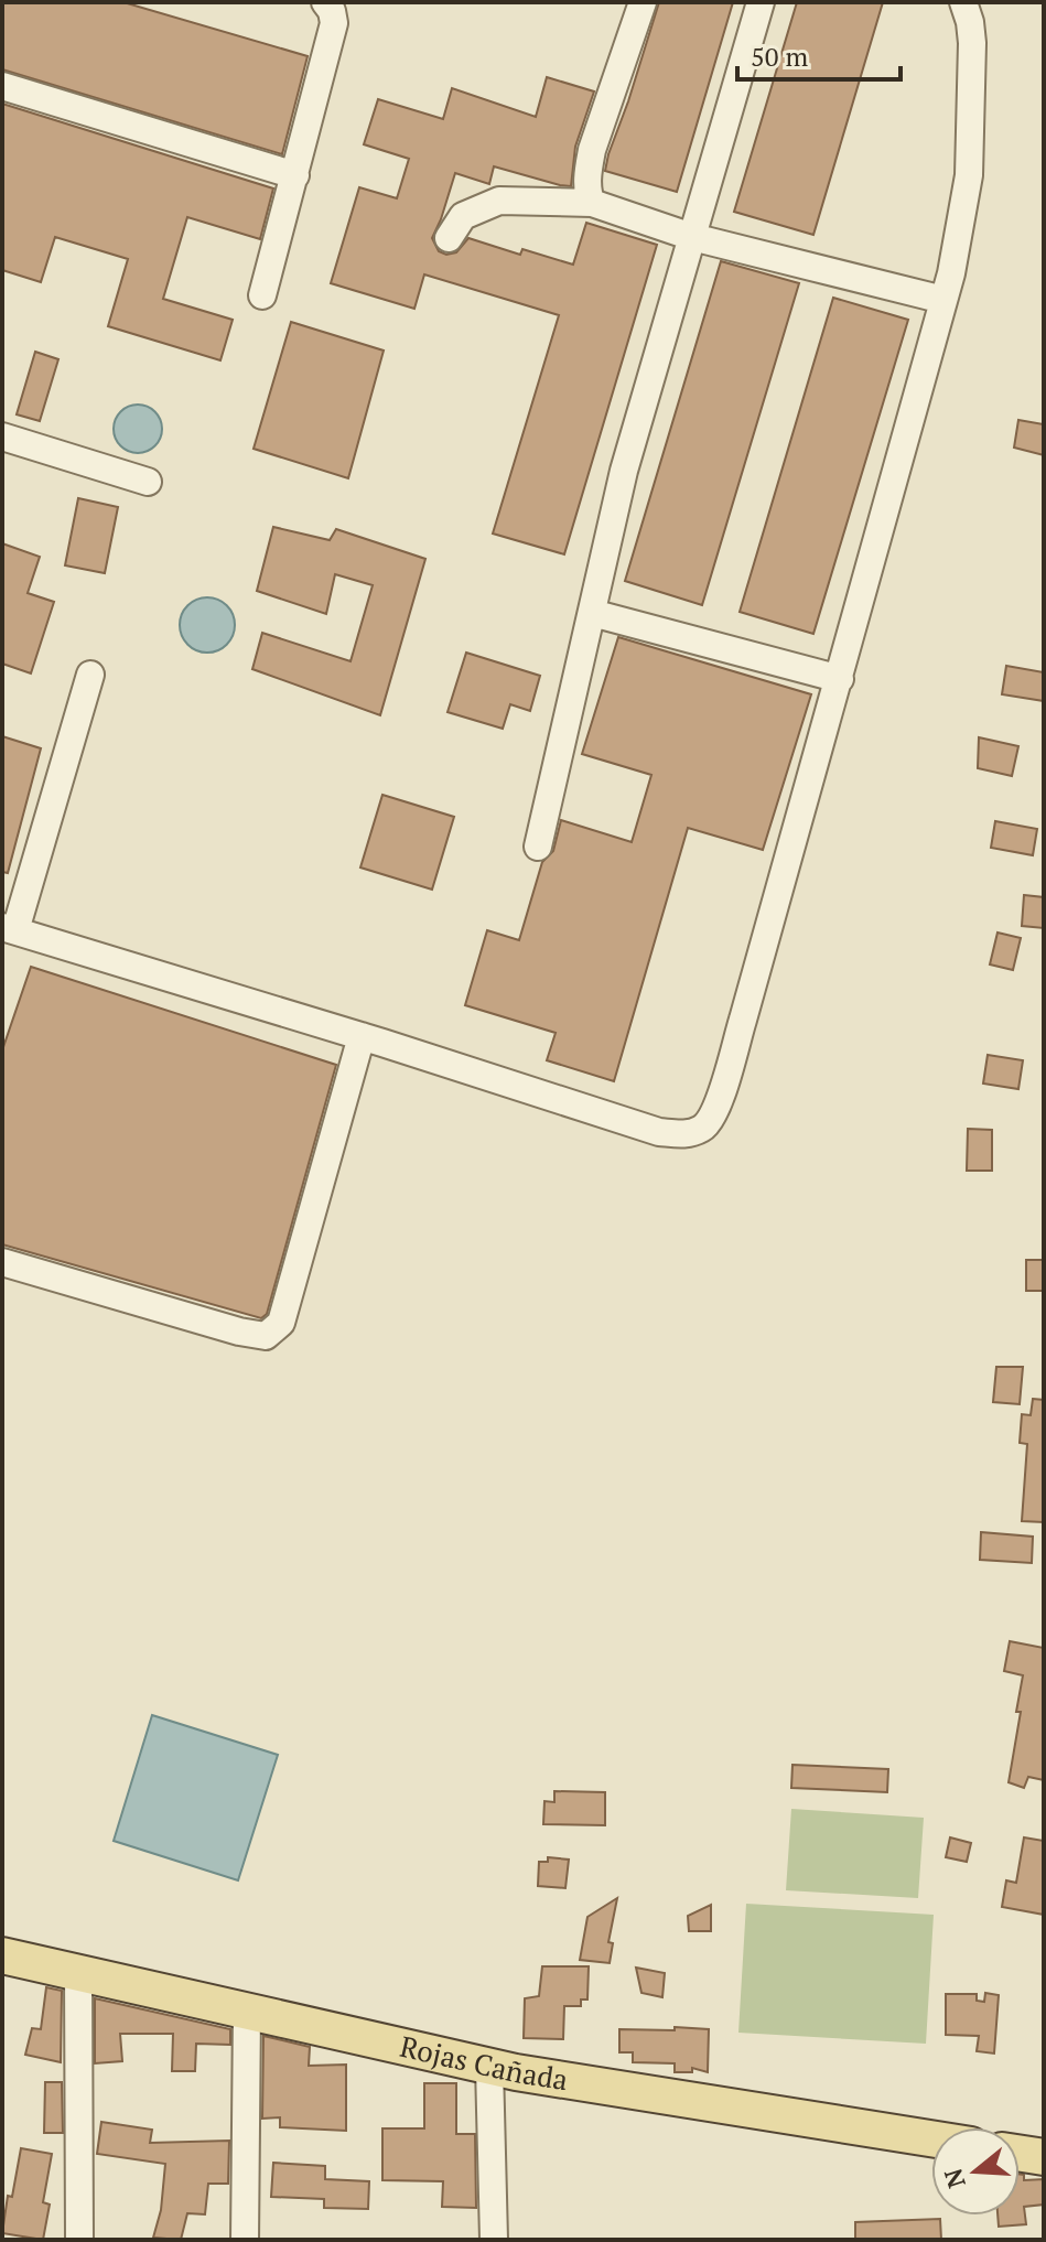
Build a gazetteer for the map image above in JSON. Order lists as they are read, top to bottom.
{
  "streets": {
    "main road": ["Rojas Cañada"]
  },
  "scale_bar": "50 m",
  "north": "left"
}
